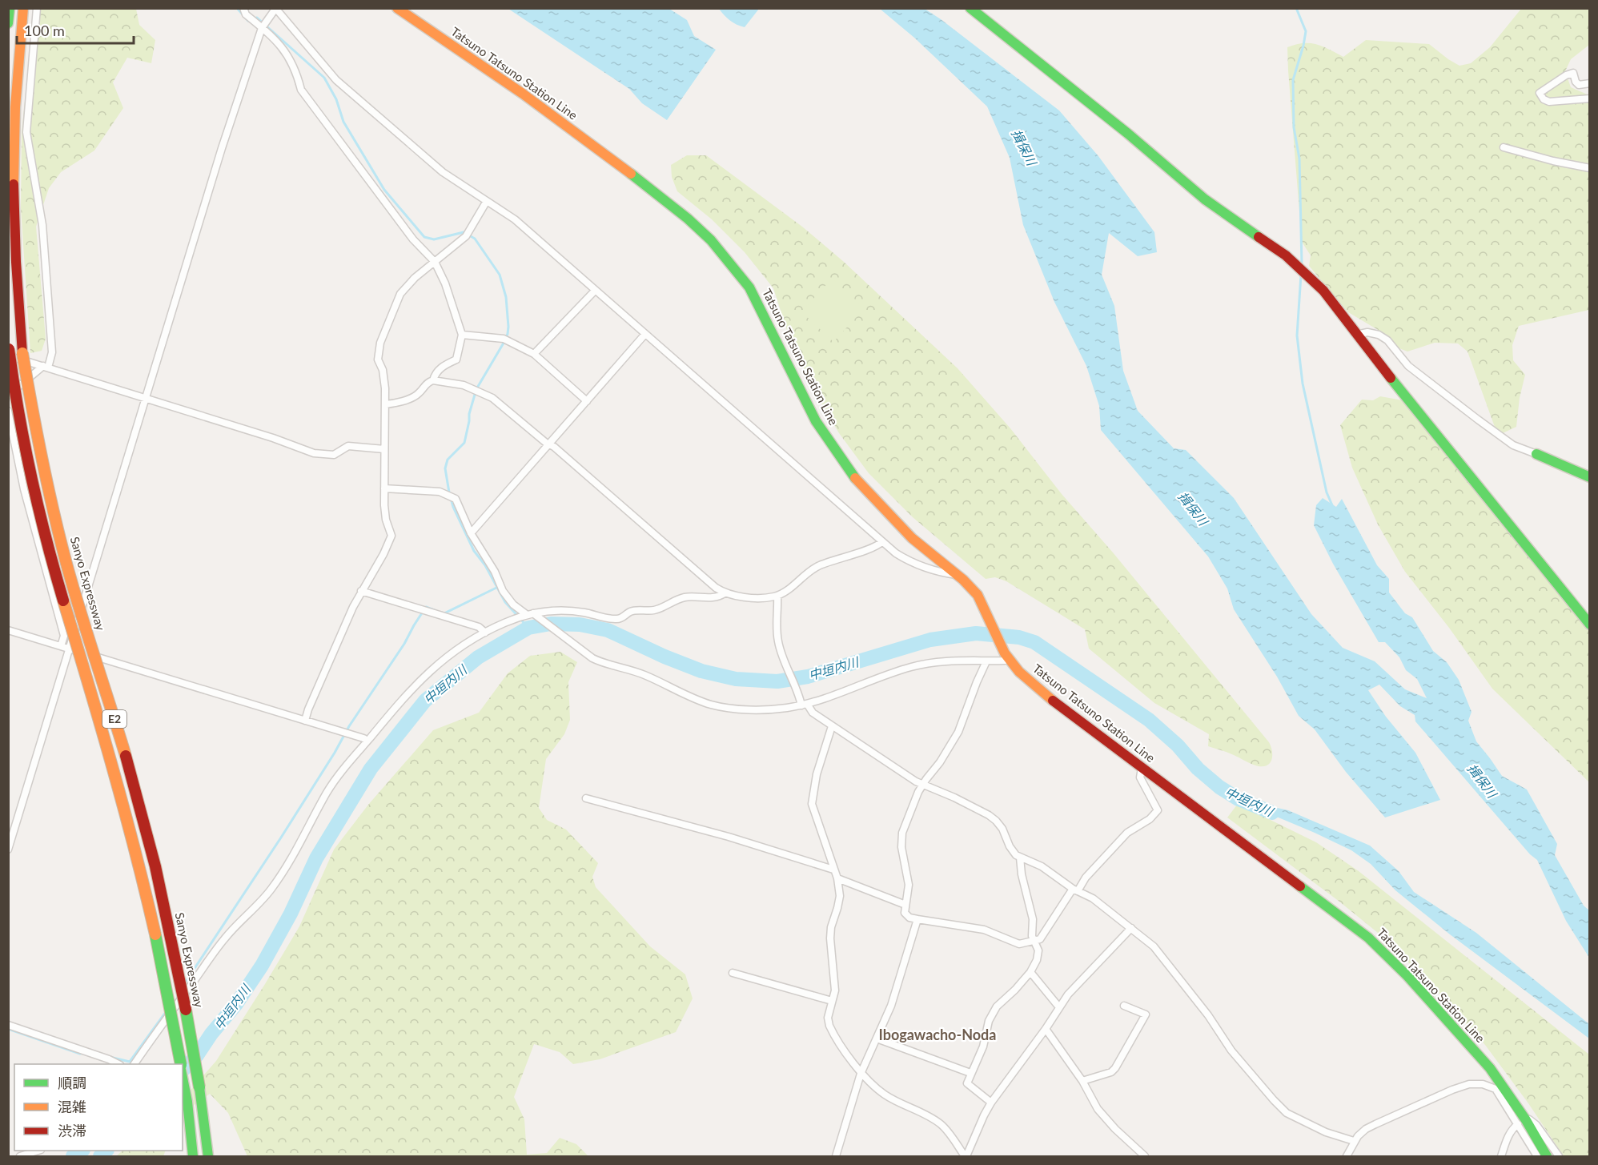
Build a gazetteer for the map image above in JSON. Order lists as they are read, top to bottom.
{
  "streets": {
    "main road": ["Tatsuno Tatsuno Station Line", "Sanyo Expressway", "E2"]
  },
  "districts": ["Ibogawacho-Noda"],
  "water": ["揖保川", "中垣内川"],
  "legend": ["順調", "混雑", "渋滞"],
  "scale_bar": "100 m"
}
